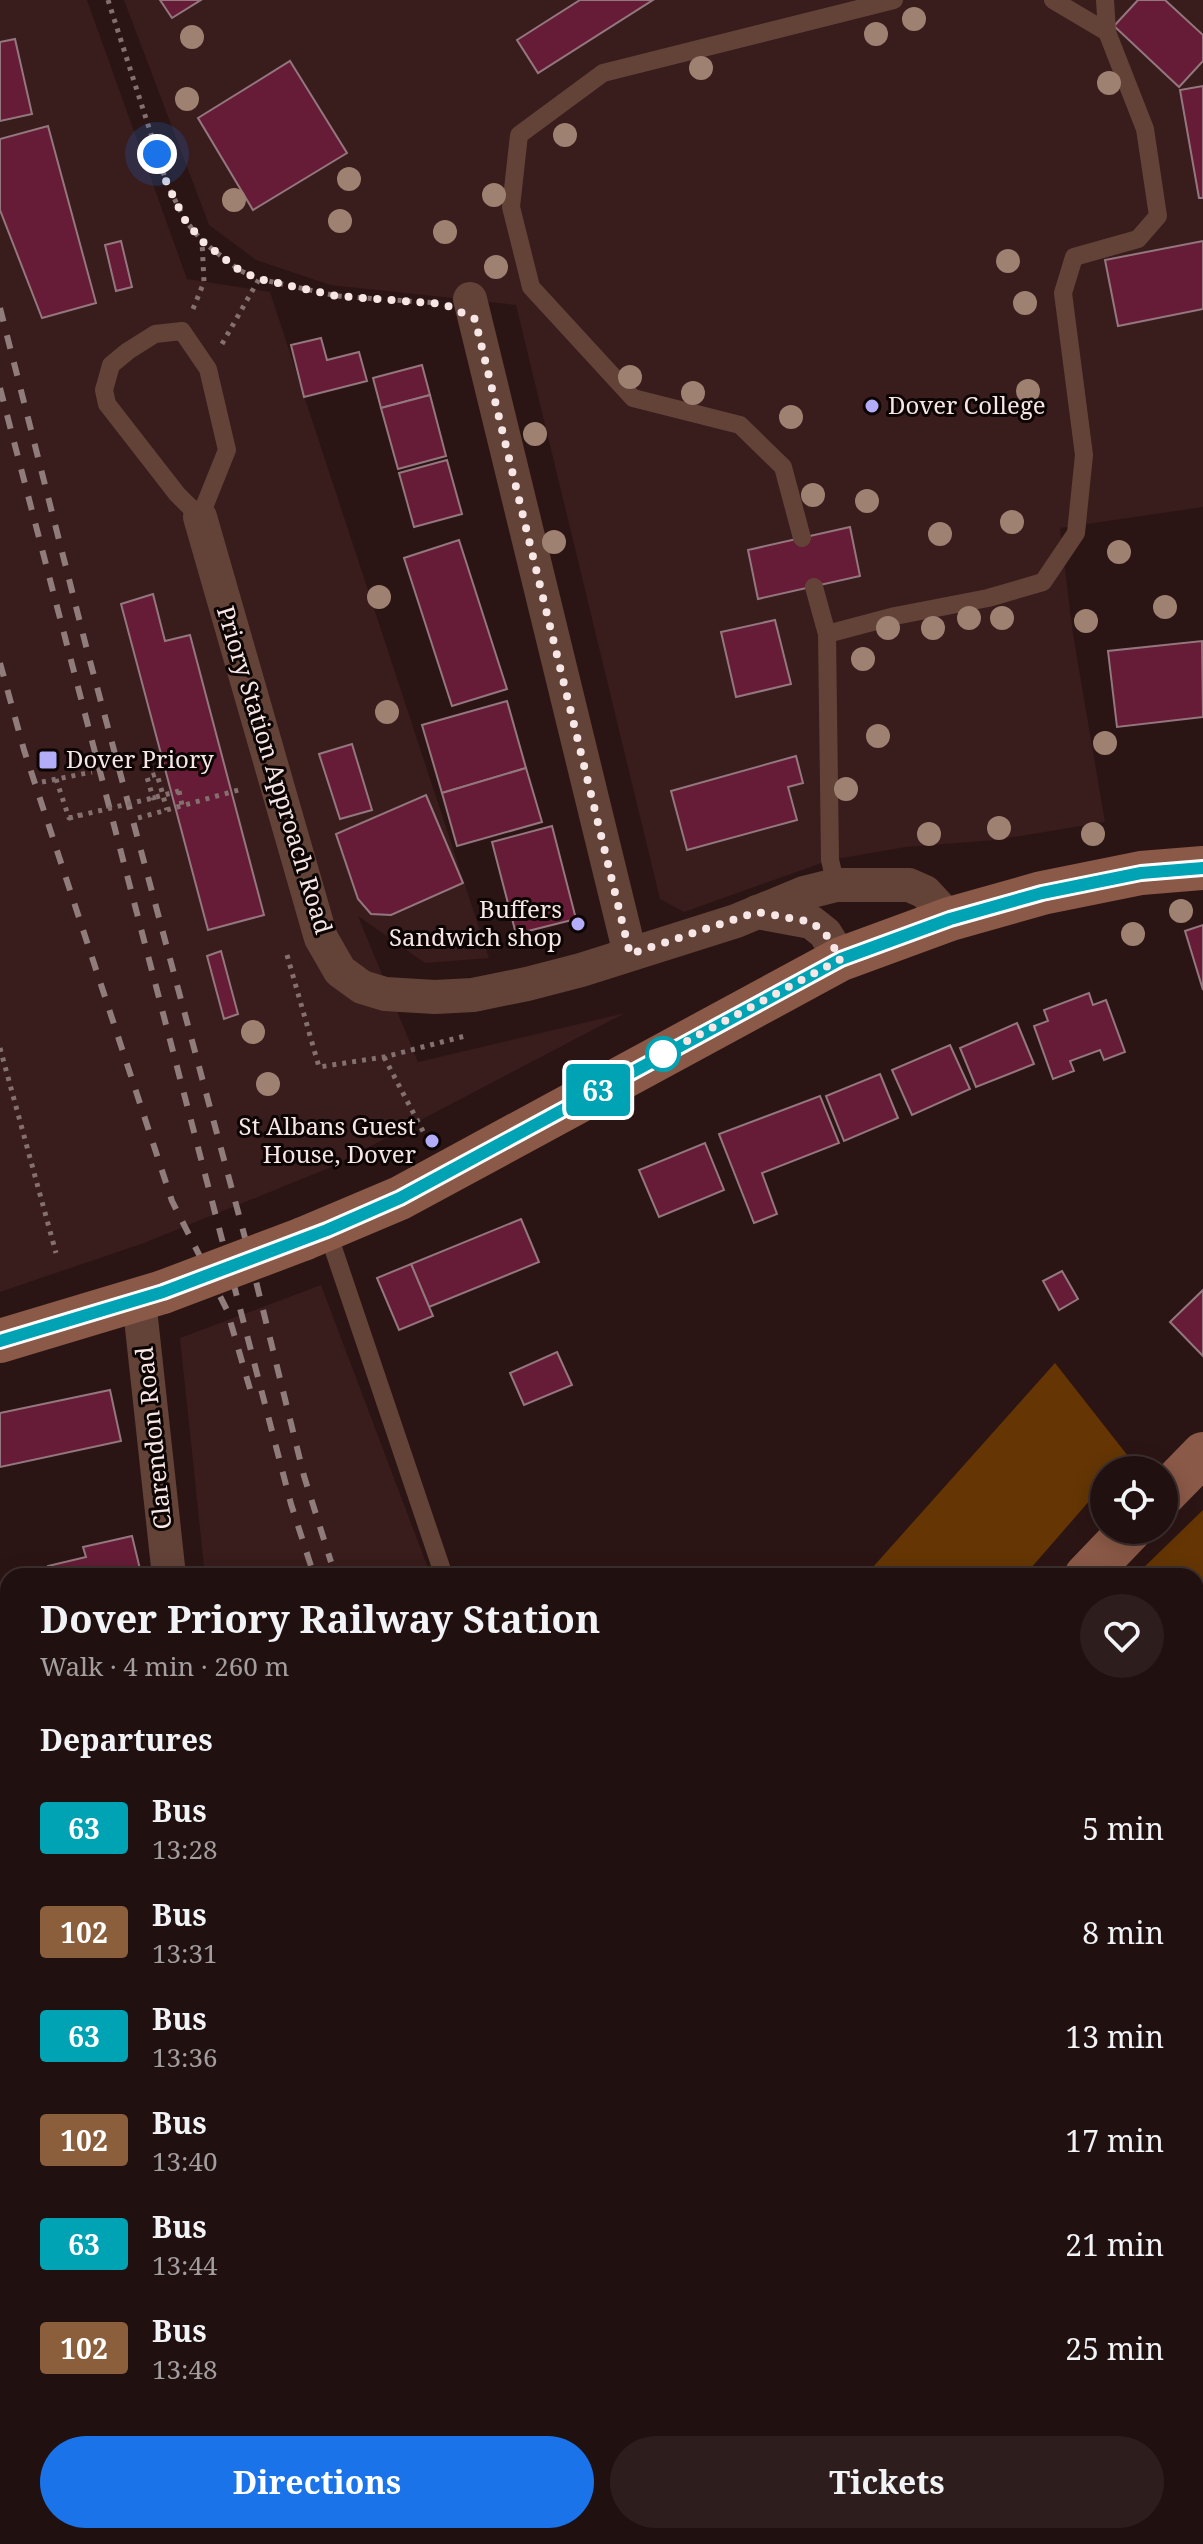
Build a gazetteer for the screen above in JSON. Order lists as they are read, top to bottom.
{
  "streets": {
    "street": ["Priory Station Approach Road", "Clarendon Road"]
  },
  "places": {
    "other": ["Dover College", "Buffers Sandwich shop", "St Albans Guest House, Dover"],
    "transit": ["Dover Priory"]
  },
  "lines": ["bus line 63"],
  "page": {
    "on_map": "63",
    "heading": [
      ["Dover Priory Railway Station", "Walk · 4 min · 260 m"],
      "Departures"
    ],
    "list": [
      {
        "mark": "63",
        "name": "Bus",
        "note": "13:28",
        "value": "5 min"
      },
      {
        "mark": "102",
        "name": "Bus",
        "note": "13:31",
        "value": "8 min"
      },
      {
        "mark": "63",
        "name": "Bus",
        "note": "13:36",
        "value": "13 min"
      },
      {
        "mark": "102",
        "name": "Bus",
        "note": "13:40",
        "value": "17 min"
      },
      {
        "mark": "63",
        "name": "Bus",
        "note": "13:44",
        "value": "21 min"
      },
      {
        "mark": "102",
        "name": "Bus",
        "note": "13:48",
        "value": "25 min"
      }
    ],
    "buttons": ["Directions", "Tickets"]
  }
}
